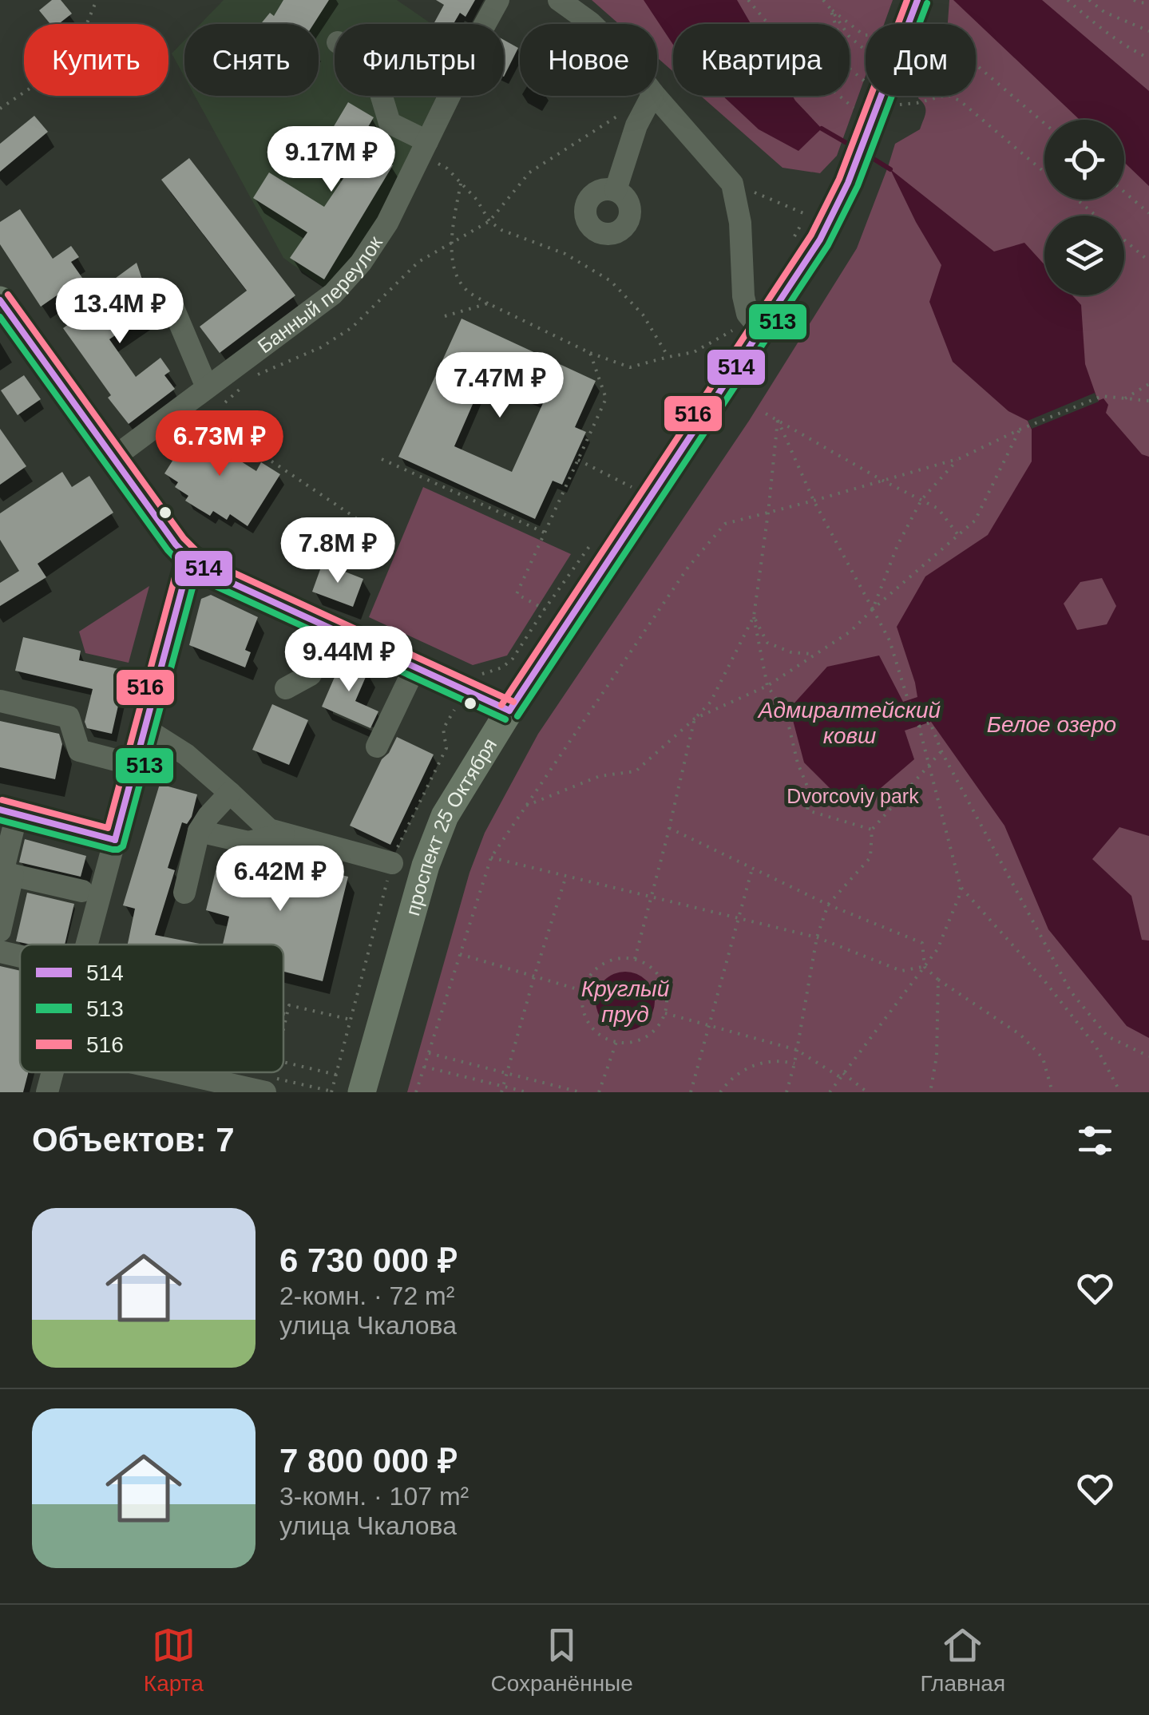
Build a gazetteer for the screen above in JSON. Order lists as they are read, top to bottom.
{
  "streets": {
    "main road": ["проспект 25 Октября"],
    "street": ["Банный переулок"]
  },
  "water": ["Адмиралтейский ковш", "Белое озеро", "Круглый пруд"],
  "parks": ["Dvorcoviy park"],
  "lines": ["transit line 514", "transit line 516", "transit line 513"],
  "legend": ["514", "513", "516"],
  "page": {
    "chip": [
      "Купить",
      "Снять",
      "Фильтры",
      "Новое",
      "Квартира",
      "Дом"
    ],
    "price": [
      "9.17M ₽",
      "13.4M ₽",
      "7.47M ₽",
      "6.73M ₽",
      "7.8M ₽",
      "9.44M ₽",
      "6.42M ₽"
    ],
    "heading": "Объектов: 7",
    "list": [
      {
        "name": "6 730 000 ₽",
        "note": "2-комн. · 72 m² · улица Чкалова"
      },
      {
        "name": "7 800 000 ₽",
        "note": "3-комн. · 107 m² · улица Чкалова"
      }
    ],
    "tabs": ["Карта", "Сохранённые", "Главная"]
  }
}
